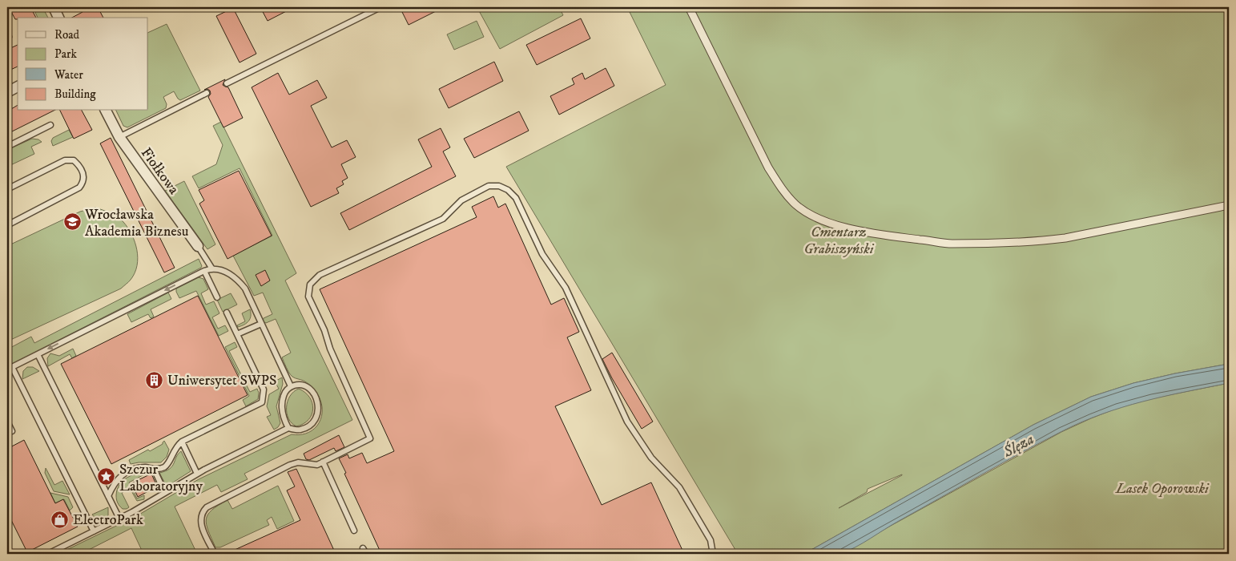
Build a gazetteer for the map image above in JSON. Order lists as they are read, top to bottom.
{
  "streets": {
    "street": ["Fiołkowa"]
  },
  "water": ["Ślęza"],
  "parks": ["Cmentarz Grabiszyński", "Lasek Oporowski"],
  "places": {
    "school or university": ["Wrocławska Akademia Biznesu"],
    "building": ["Uniwersytet SWPS"],
    "place": ["Szczur Laboratoryjny"],
    "shop": ["ElectroPark"]
  },
  "legend": [
    "Road",
    "Park",
    "Water",
    "Building"
  ]
}
